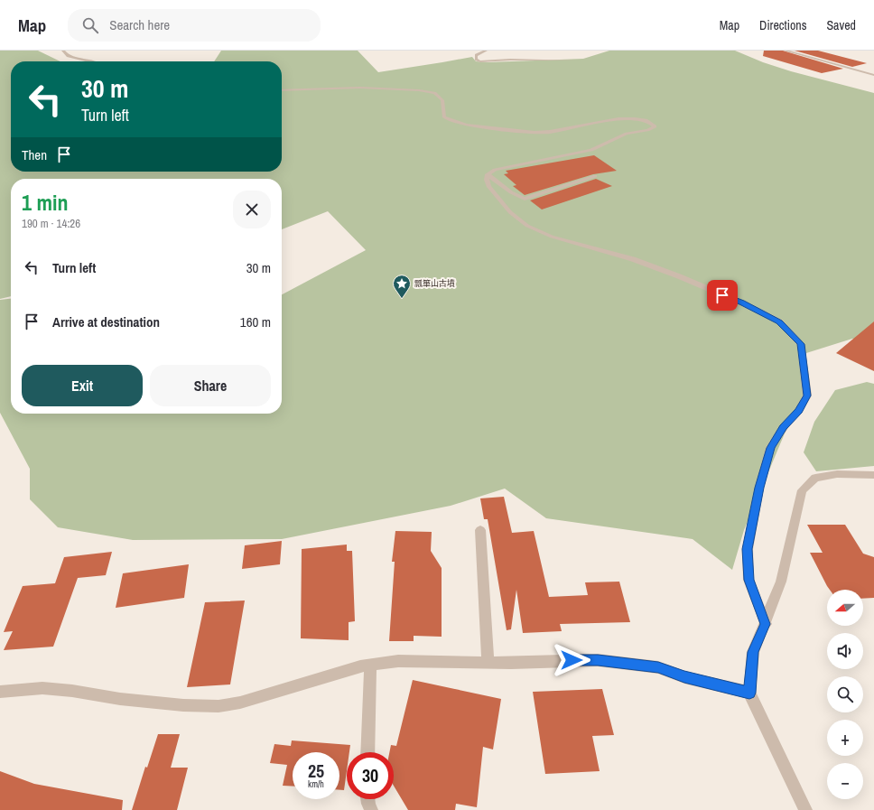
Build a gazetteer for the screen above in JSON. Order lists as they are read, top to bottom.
{
  "places": {
    "place": ["瓢箪山古墳"]
  },
  "north": "left",
  "page": {
    "header": "Map",
    "search": "Search here",
    "nav": ["Map", "Directions", "Saved"],
    "turn": ["30 m", "Turn left"],
    "then": "Then",
    "heading": ["1 min", "190 m · 14:26"],
    "list": [
      {
        "name": "Turn left",
        "value": "30 m"
      },
      {
        "name": "Arrive at destination",
        "value": "160 m"
      }
    ],
    "buttons": ["Exit", "Share"],
    "map_buttons": ["+", "−"],
    "speed": "25 km/h",
    "limit": "30"
  }
}
